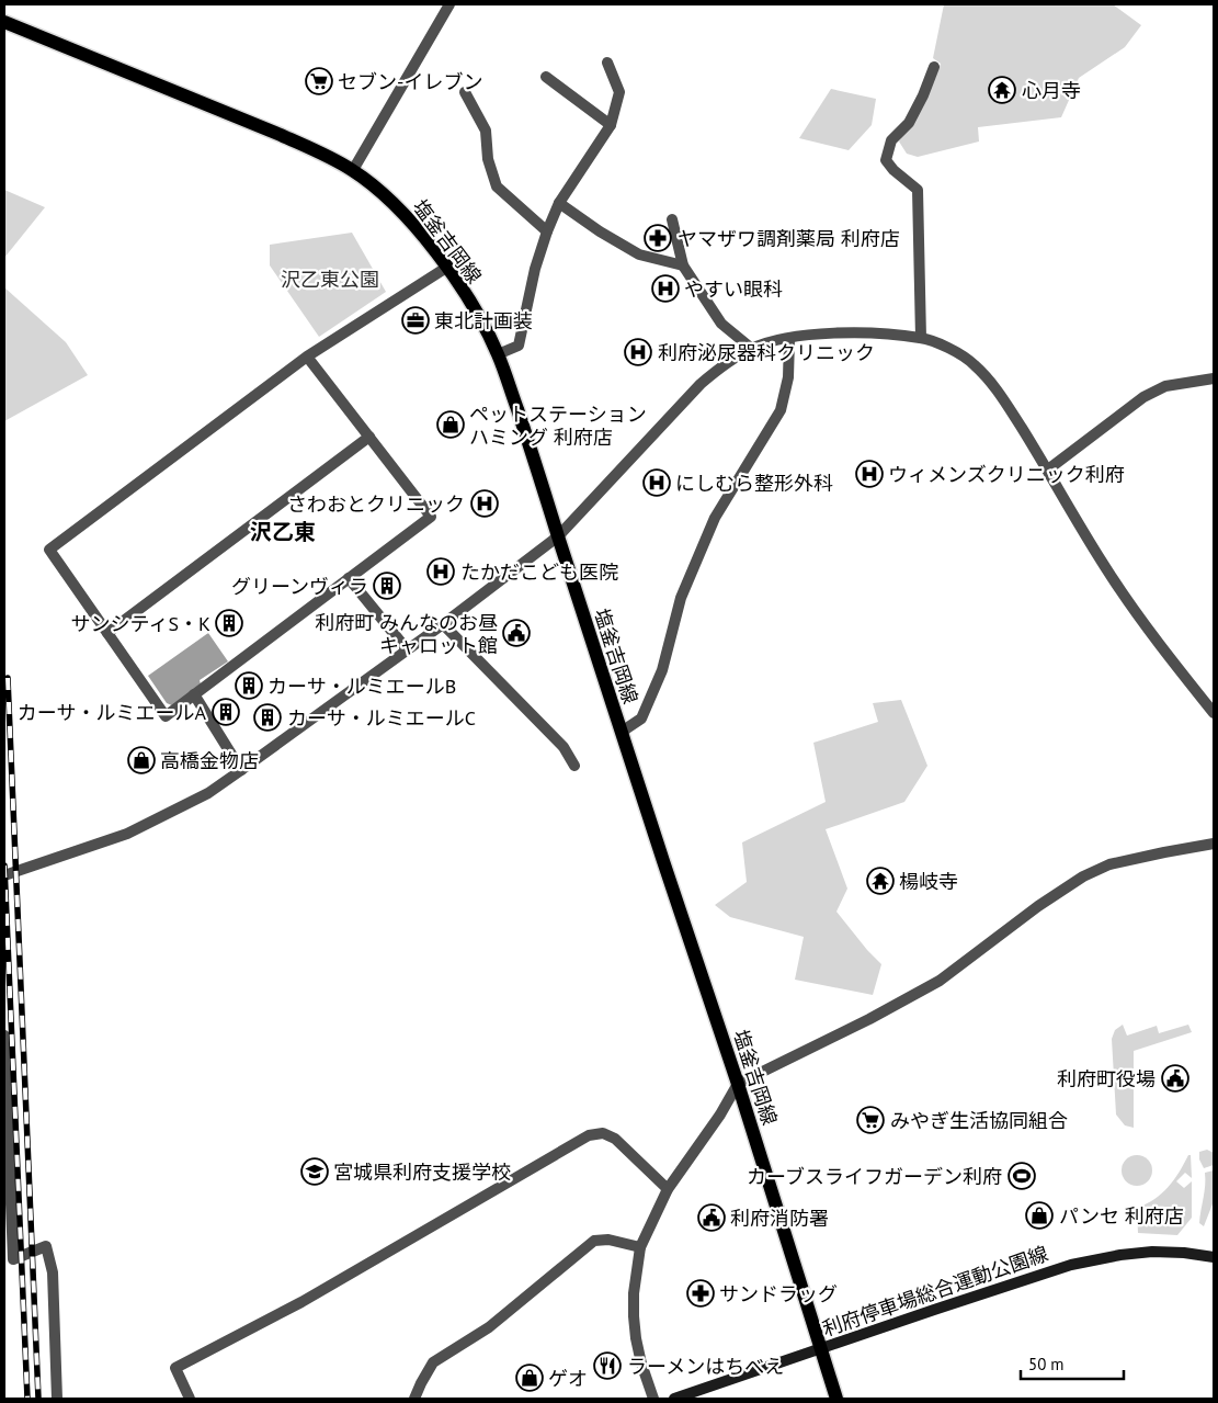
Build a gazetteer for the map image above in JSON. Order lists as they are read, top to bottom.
{
  "streets": {
    "main road": ["塩釜吉岡線", "利府停車場総合運動公園線"]
  },
  "crossings": [
    ["塩釜吉岡線", "利府停車場総合運動公園線"]
  ],
  "districts": ["沢乙東"],
  "parks": ["沢乙東公園"],
  "places": {
    "supermarket": ["セブン-イレブン", "みやぎ生活協同組合"],
    "temple": ["心月寺", "楊岐寺"],
    "pharmacy": ["ヤマザワ調剤薬局 利府店", "サンドラッグ"],
    "hospital": [
      "やすい眼科",
      "利府泌尿器科クリニック",
      "ウィメンズクリニック利府",
      "にしむら整形外科",
      "さわおとクリニック",
      "たかだこども医院"
    ],
    "office": ["東北計画装"],
    "shop": [
      "ペットステーション ハミング 利府店",
      "高橋金物店",
      "パンセ 利府店",
      "ゲオ"
    ],
    "building": [
      "グリーンヴィラ",
      "サンシティS・K",
      "カーサ・ルミエールB",
      "カーサ・ルミエールA",
      "カーサ・ルミエールC"
    ],
    "public building": ["利府町 みんなのお昼 キャロット館", "利府町役場", "利府消防署"],
    "school or university": ["宮城県利府支援学校"],
    "sports": ["カーブスライフガーデン利府"],
    "restaurant": ["ラーメンはちべえ"]
  },
  "scale_bar": "50 m"
}
